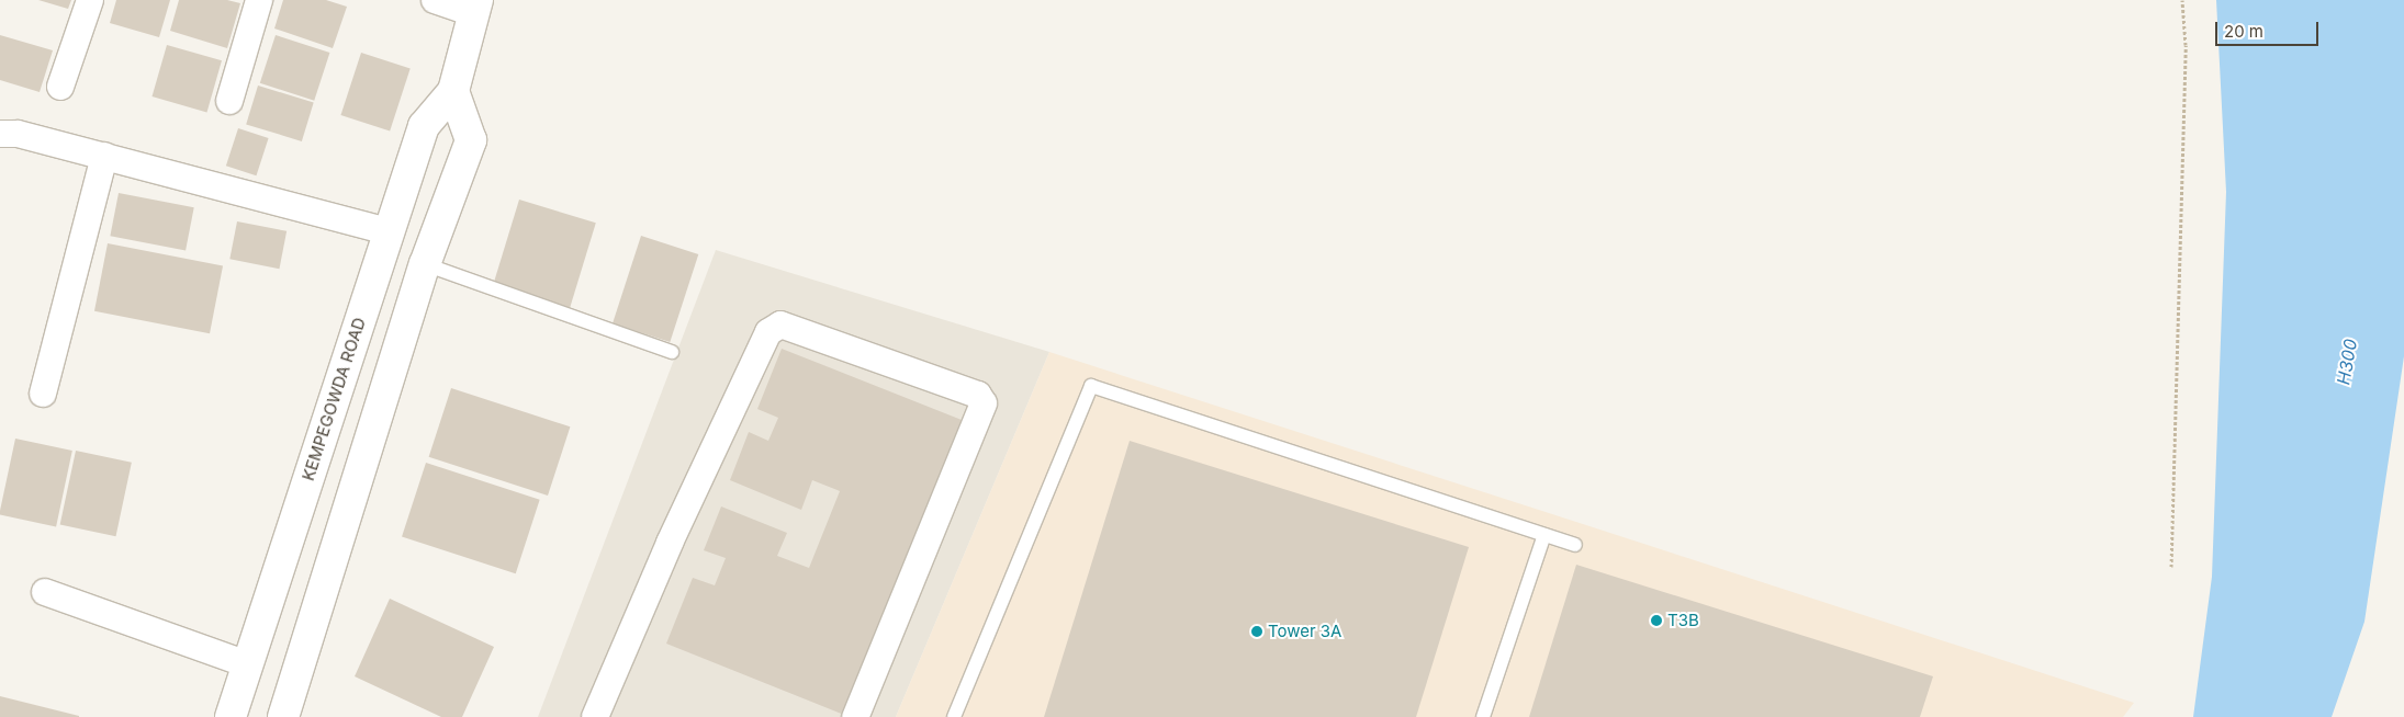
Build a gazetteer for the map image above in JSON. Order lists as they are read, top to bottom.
{
  "streets": {
    "street": ["KEMPEGOWDA ROAD"]
  },
  "water": ["H300"],
  "places": ["T3B", "Tower 3A"],
  "scale_bar": "20 m"
}
